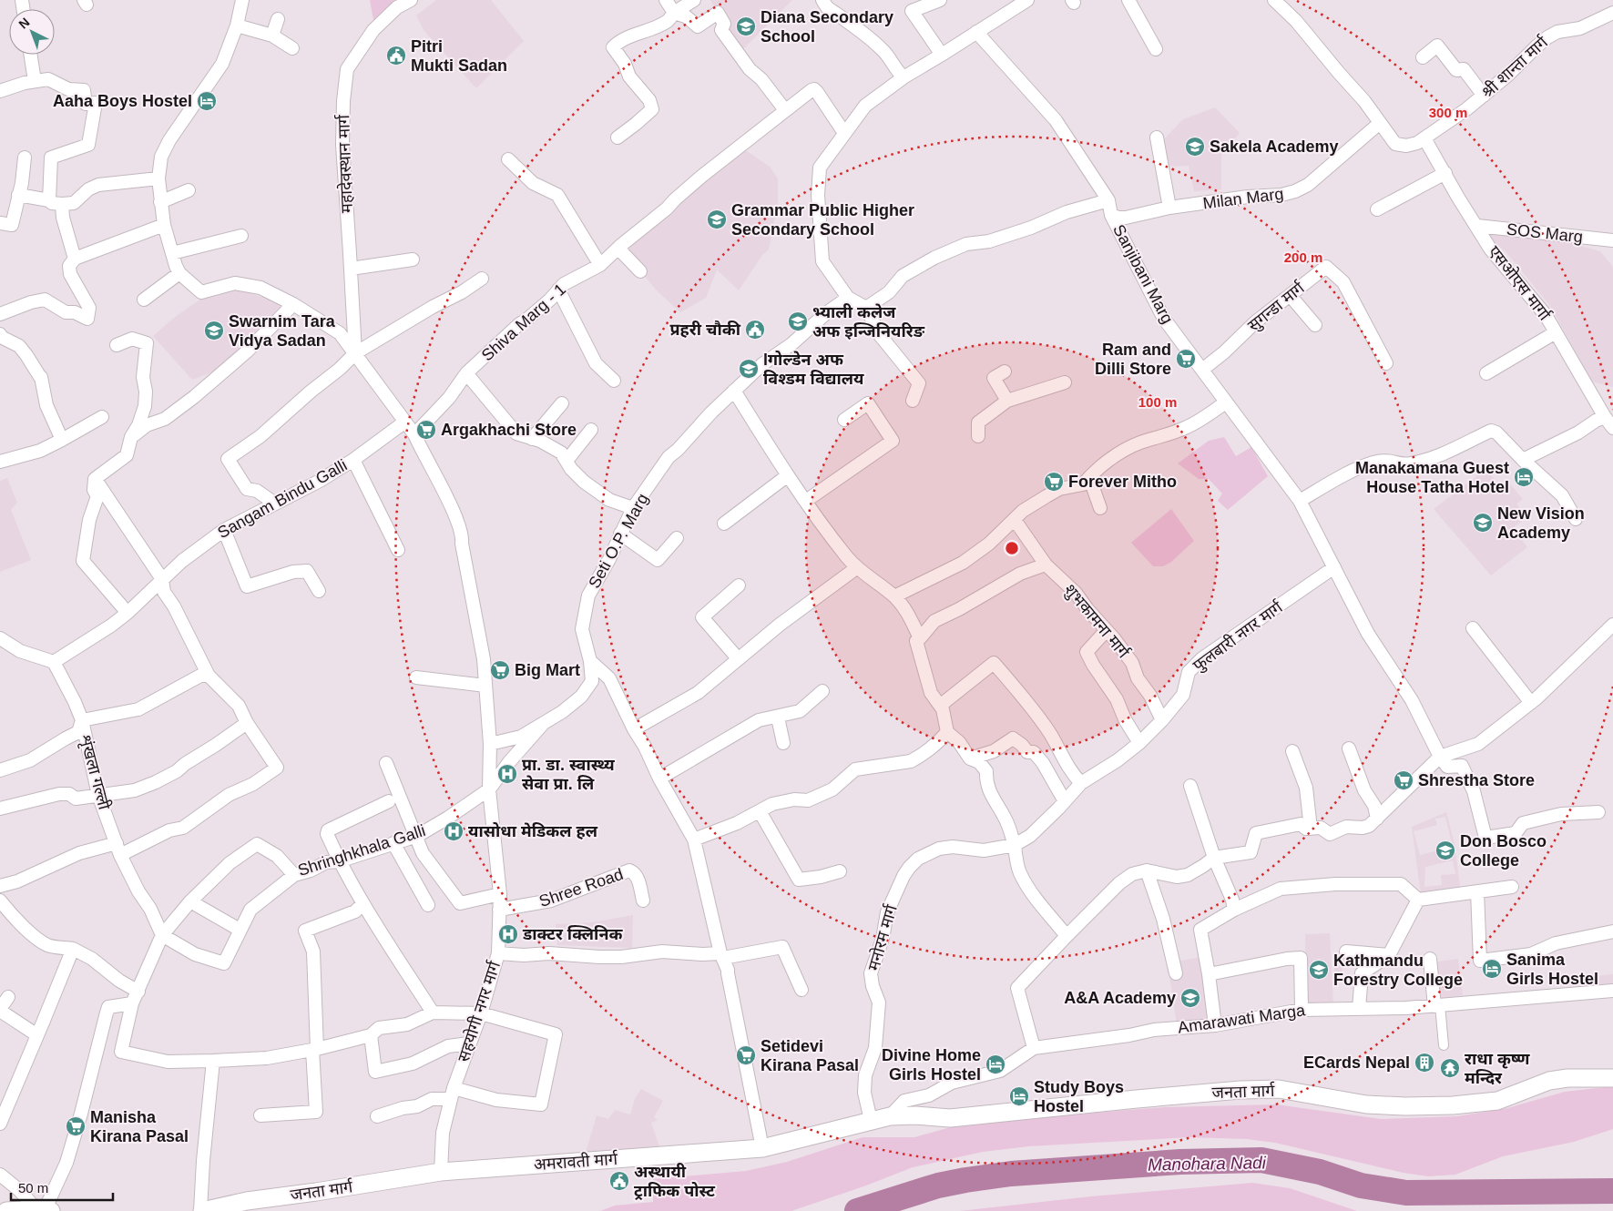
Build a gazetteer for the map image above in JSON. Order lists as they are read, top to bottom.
{
  "streets": {
    "main road": ["जनता मार्ग", "अमरावती मार्ग"],
    "street": [
      "श्री शान्ता मार्ग",
      "महादेवस्थान मार्ग",
      "Milan Marg",
      "SOS Marg",
      "Sanjibani Marg",
      "एसओएस मार्गा",
      "सुगन्डा मार्ग",
      "Shiva Marg - 1",
      "Sangam Bindu Galli",
      "Seti O.P. Marg",
      "शुभकामना मार्ग",
      "फुलबारी नगर मार्ग",
      "शृंखला गल्ली",
      "Shringhkhala Galli",
      "Shree Road",
      "मनोरम मार्ग",
      "सहयोगी नगर मार्ग",
      "Amarawati Marga"
    ]
  },
  "crossings": [
    ["श्री शान्ता मार्ग", "Milan Marg"],
    ["श्री शान्ता मार्ग", "एसओएस मार्गा"],
    ["महादेवस्थान मार्ग", "सहयोगी नगर मार्ग"],
    ["Milan Marg", "Sanjibani Marg"],
    ["SOS Marg", "एसओएस मार्गा"],
    ["Sanjibani Marg", "सुगन्डा मार्ग"],
    ["Sanjibani Marg", "फुलबारी नगर मार्ग"],
    ["Shiva Marg - 1", "सहयोगी नगर मार्ग"],
    ["Sangam Bindu Galli", "शृंखला गल्ली"],
    ["Sangam Bindu Galli", "सहयोगी नगर मार्ग"],
    ["Seti O.P. Marg", "Shringhkhala Galli"],
    ["शुभकामना मार्ग", "फुलबारी नगर मार्ग"],
    ["फुलबारी नगर मार्ग", "मनोरम मार्ग"],
    ["शृंखला गल्ली", "Shringhkhala Galli"],
    ["Shringhkhala Galli", "सहयोगी नगर मार्ग"],
    ["Shree Road", "सहयोगी नगर मार्ग"],
    ["मनोरम मार्ग", "जनता मार्ग"],
    ["मनोरम मार्ग", "अमरावती मार्ग"],
    ["सहयोगी नगर मार्ग", "जनता मार्ग"],
    ["सहयोगी नगर मार्ग", "अमरावती मार्ग"],
    ["Amarawati Marga", "जनता मार्ग"],
    ["जनता मार्ग", "अमरावती मार्ग"]
  ],
  "water": ["Manohara Nadi"],
  "places": {
    "school or university": [
      "Diana Secondary School",
      "Sakela Academy",
      "Grammar Public Higher Secondary School",
      "भ्याली कलेज अफ इन्जिनियरिङ",
      "Swarnim Tara Vidya Sadan",
      "lगोल्डेन अफ विश्डम विद्यालय",
      "New Vision Academy",
      "Don Bosco College",
      "Kathmandu Forestry College",
      "A&A Academy"
    ],
    "public building": ["Pitri Mukti Sadan", "प्रहरी चौकी", "अस्थायी ट्राफिक पोस्ट"],
    "hotel": [
      "Aaha Boys Hostel",
      "Manakamana Guest House Tatha Hotel",
      "Sanima Girls Hostel",
      "Divine Home Girls Hostel",
      "Study Boys Hostel"
    ],
    "supermarket": [
      "Ram and Dilli Store",
      "Argakhachi Store",
      "Forever Mitho",
      "Big Mart",
      "Shrestha Store",
      "Setidevi Kirana Pasal",
      "Manisha Kirana Pasal"
    ],
    "hospital": ["प्रा. डा. स्वास्थ्य सेवा प्रा. लि", "यासोधा मेडिकल हल", "डाक्टर क्लिनिक"],
    "building": ["ECards Nepal"],
    "temple": ["राधा कृष्ण मन्दिर"]
  },
  "scale_bar": "50 m",
  "north": "top left",
  "rings": ["300 m", "200 m", "100 m"]
}
